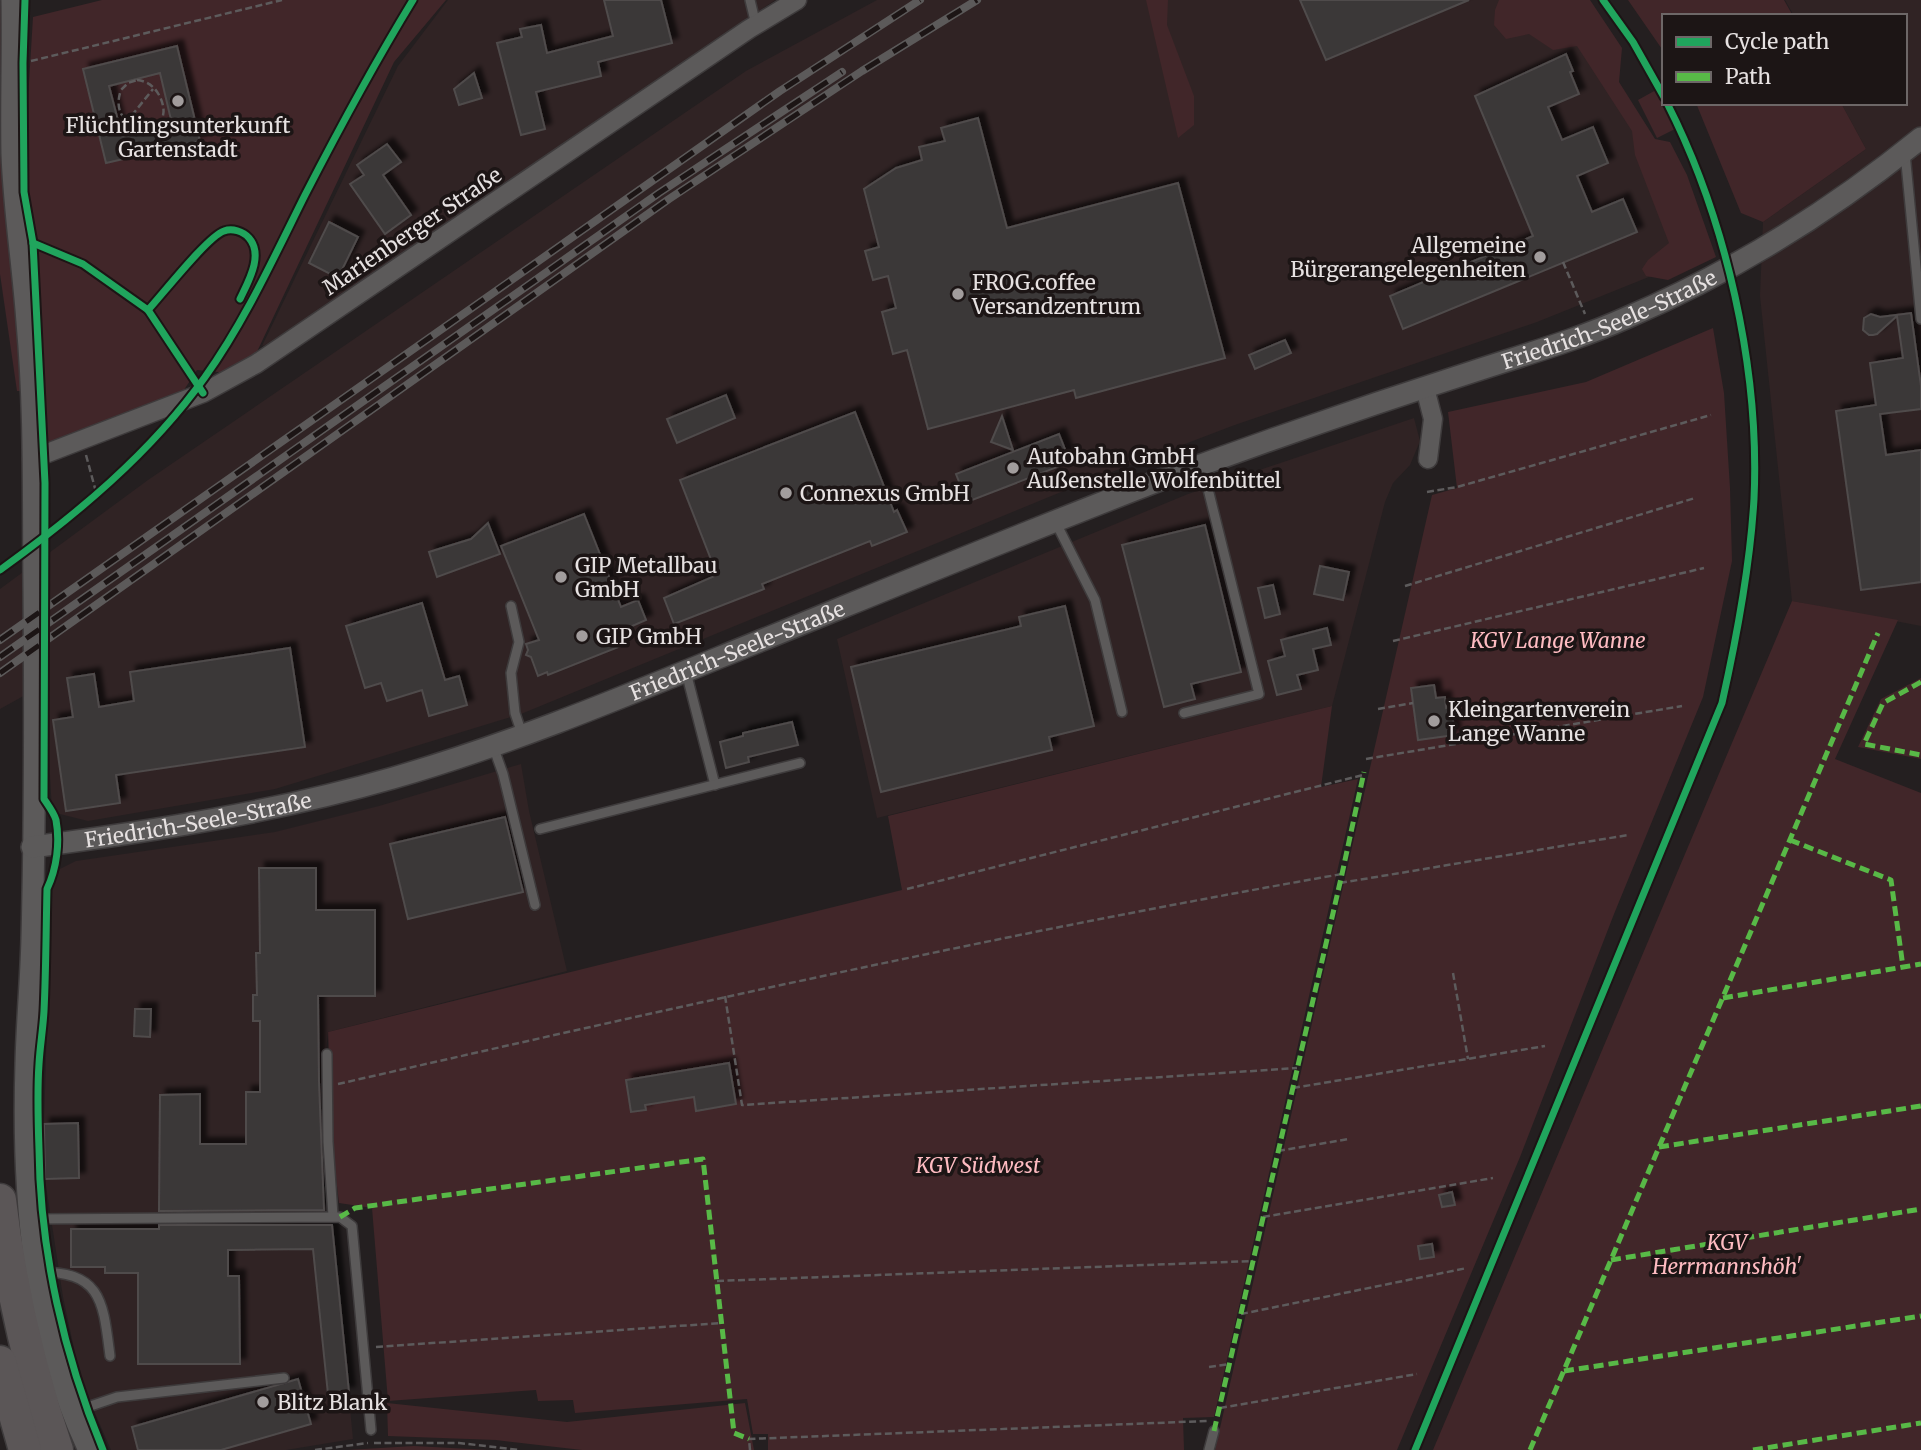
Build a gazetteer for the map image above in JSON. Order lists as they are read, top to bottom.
{
  "streets": {
    "street": ["Marienberger Straße", "Friedrich-Seele-Straße"]
  },
  "parks": ["KGV Lange Wanne", "KGV Südwest", "KGV Herrmannshöh'"],
  "places": [
    "Flüchtlingsunterkunft Gartenstadt",
    "Allgemeine Bürgerangelegenheiten",
    "FROG.coffee Versandzentrum",
    "Autobahn GmbH Außenstelle Wolfenbüttel",
    "Connexus GmbH",
    "GIP Metallbau GmbH",
    "GIP GmbH",
    "Kleingartenverein Lange Wanne",
    "Blitz Blank"
  ],
  "legend": ["Cycle path", "Path"]
}
